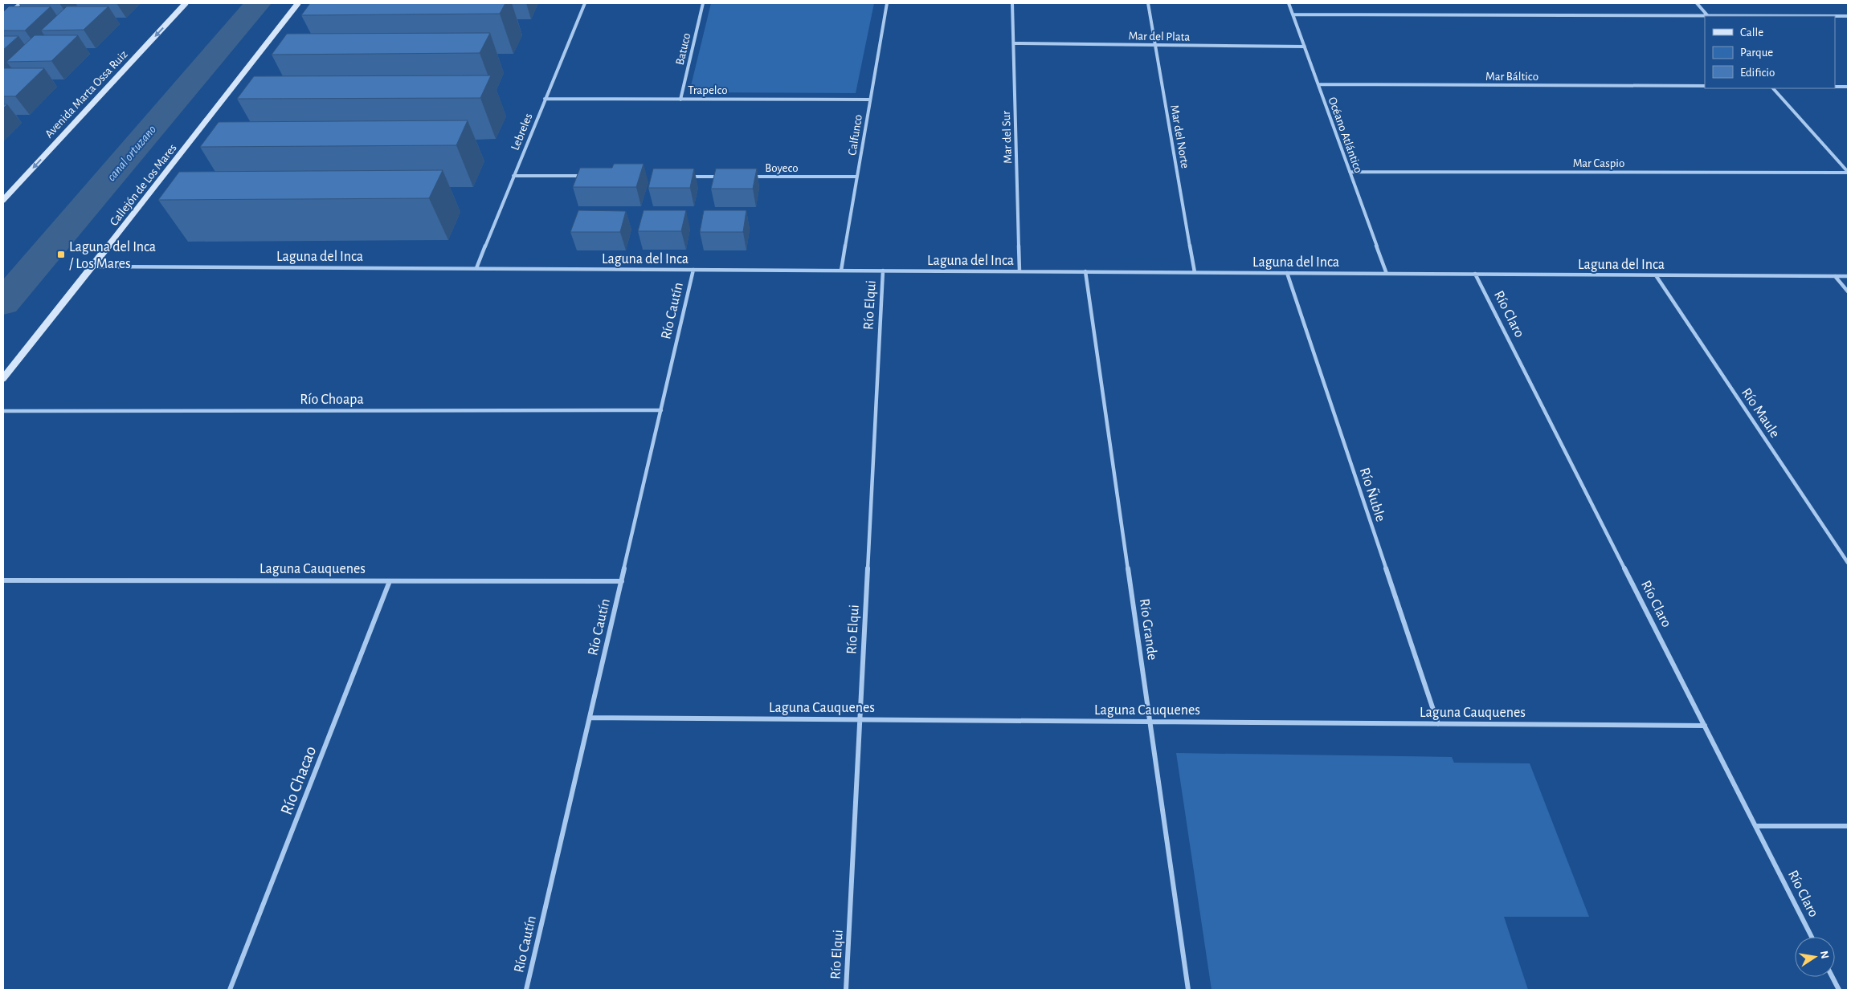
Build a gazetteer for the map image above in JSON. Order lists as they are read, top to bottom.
{
  "streets": {
    "street": [
      "Mar del Plata",
      "Batuco",
      "Mar Báltico",
      "Trapelco",
      "Avenida Marta Ossa Ruiz",
      "Lebreles",
      "Calfunco",
      "Océano Atlántico",
      "Mar del Norte",
      "Mar del Sur",
      "Mar Caspio",
      "Boyeco",
      "Callejón de Los Mares",
      "Laguna del Inca",
      "Río Elqui",
      "Río Cautín",
      "Río Claro",
      "Río Choapa",
      "Río Maule",
      "Río Ñuble",
      "Laguna Cauquenes",
      "Río Grande",
      "Río Chacao"
    ]
  },
  "crossings": [
    ["Mar del Plata", "Océano Atlántico"],
    ["Mar del Plata", "Mar del Norte"],
    ["Mar del Plata", "Mar del Sur"],
    ["Batuco", "Trapelco"],
    ["Mar Báltico", "Océano Atlántico"],
    ["Trapelco", "Lebreles"],
    ["Trapelco", "Calfunco"],
    ["Lebreles", "Laguna del Inca"],
    ["Calfunco", "Boyeco"],
    ["Calfunco", "Laguna del Inca"],
    ["Océano Atlántico", "Mar Caspio"],
    ["Océano Atlántico", "Laguna del Inca"],
    ["Mar del Norte", "Laguna del Inca"],
    ["Mar del Sur", "Laguna del Inca"],
    ["Callejón de Los Mares", "Laguna del Inca"],
    ["Laguna del Inca", "Río Elqui"],
    ["Laguna del Inca", "Río Cautín"],
    ["Laguna del Inca", "Río Claro"],
    ["Laguna del Inca", "Río Maule"],
    ["Laguna del Inca", "Río Ñuble"],
    ["Laguna del Inca", "Río Grande"],
    ["Río Elqui", "Laguna Cauquenes"],
    ["Río Cautín", "Río Choapa"],
    ["Río Cautín", "Laguna Cauquenes"],
    ["Río Claro", "Laguna Cauquenes"],
    ["Río Ñuble", "Laguna Cauquenes"],
    ["Laguna Cauquenes", "Río Grande"],
    ["Laguna Cauquenes", "Río Chacao"]
  ],
  "one_way": ["Avenida Marta Ossa Ruiz"],
  "water": ["canal ortuzano"],
  "places": {
    "transit": ["Laguna del Inca / Los Mares"]
  },
  "legend": ["Calle", "Parque", "Edificio"],
  "north": "right"
}
